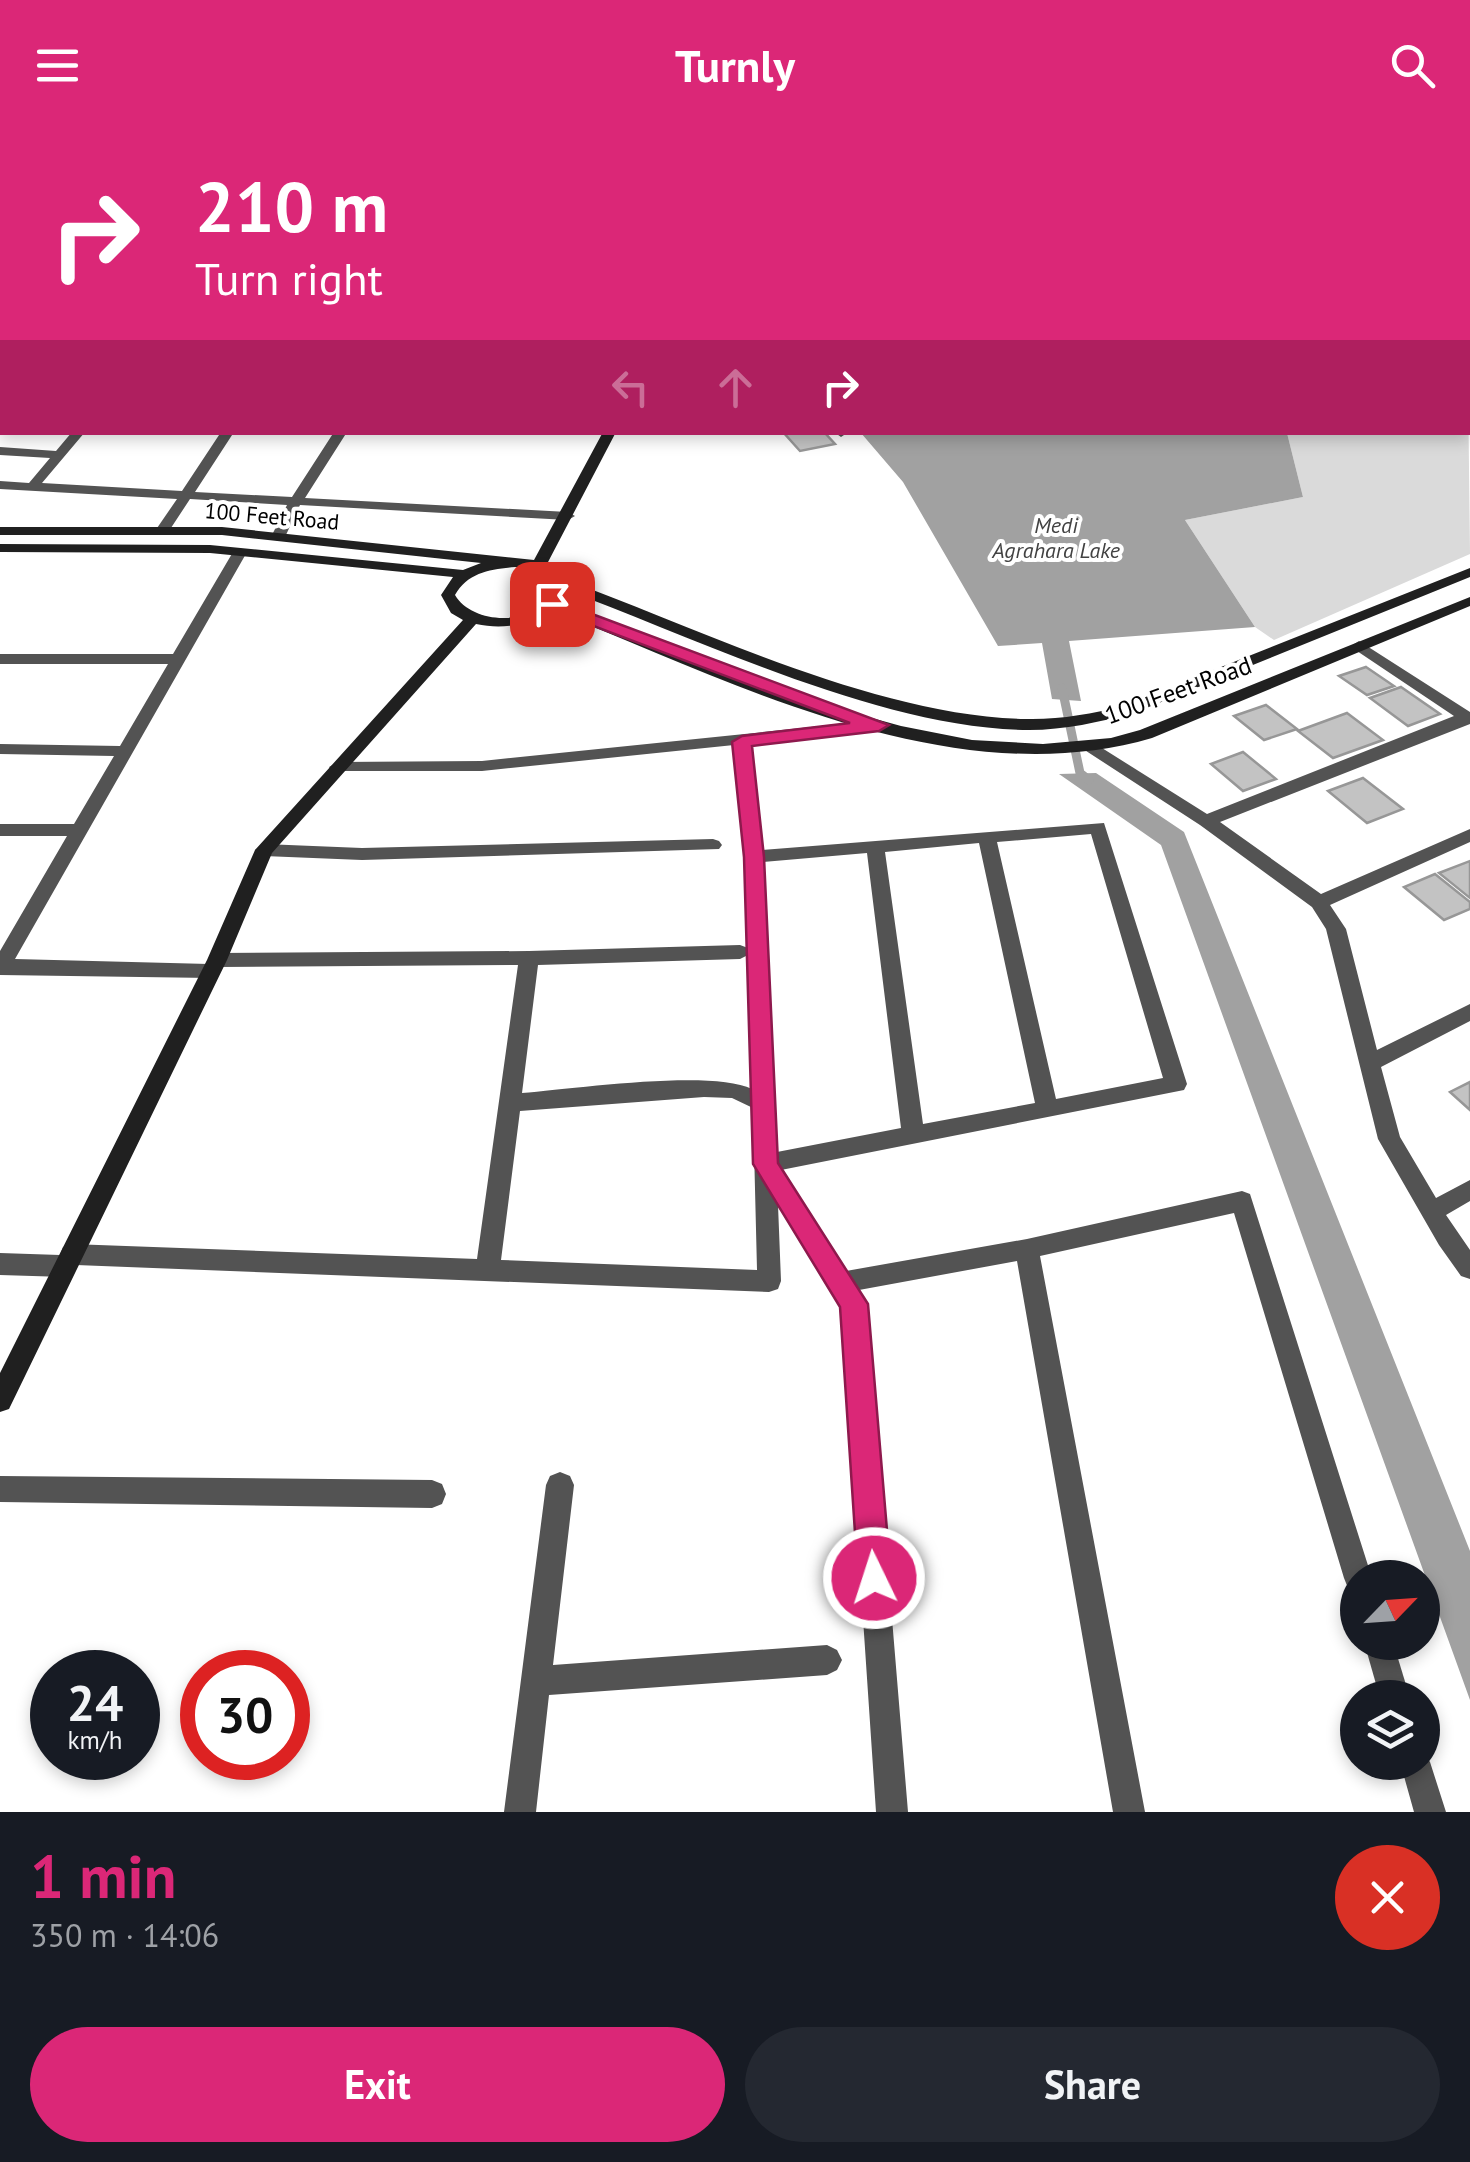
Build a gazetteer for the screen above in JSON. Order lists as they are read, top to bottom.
{
  "streets": {
    "main road": ["100 Feet Road"]
  },
  "water": ["Medi Agrahara Lake"],
  "north": "top right",
  "page": {
    "header": "Turnly",
    "turn": ["210 m", "Turn right"],
    "speed": "24 km/h",
    "limit": "30",
    "heading": ["1 min", "350 m · 14:06"],
    "buttons": ["Exit", "Share"]
  }
}
